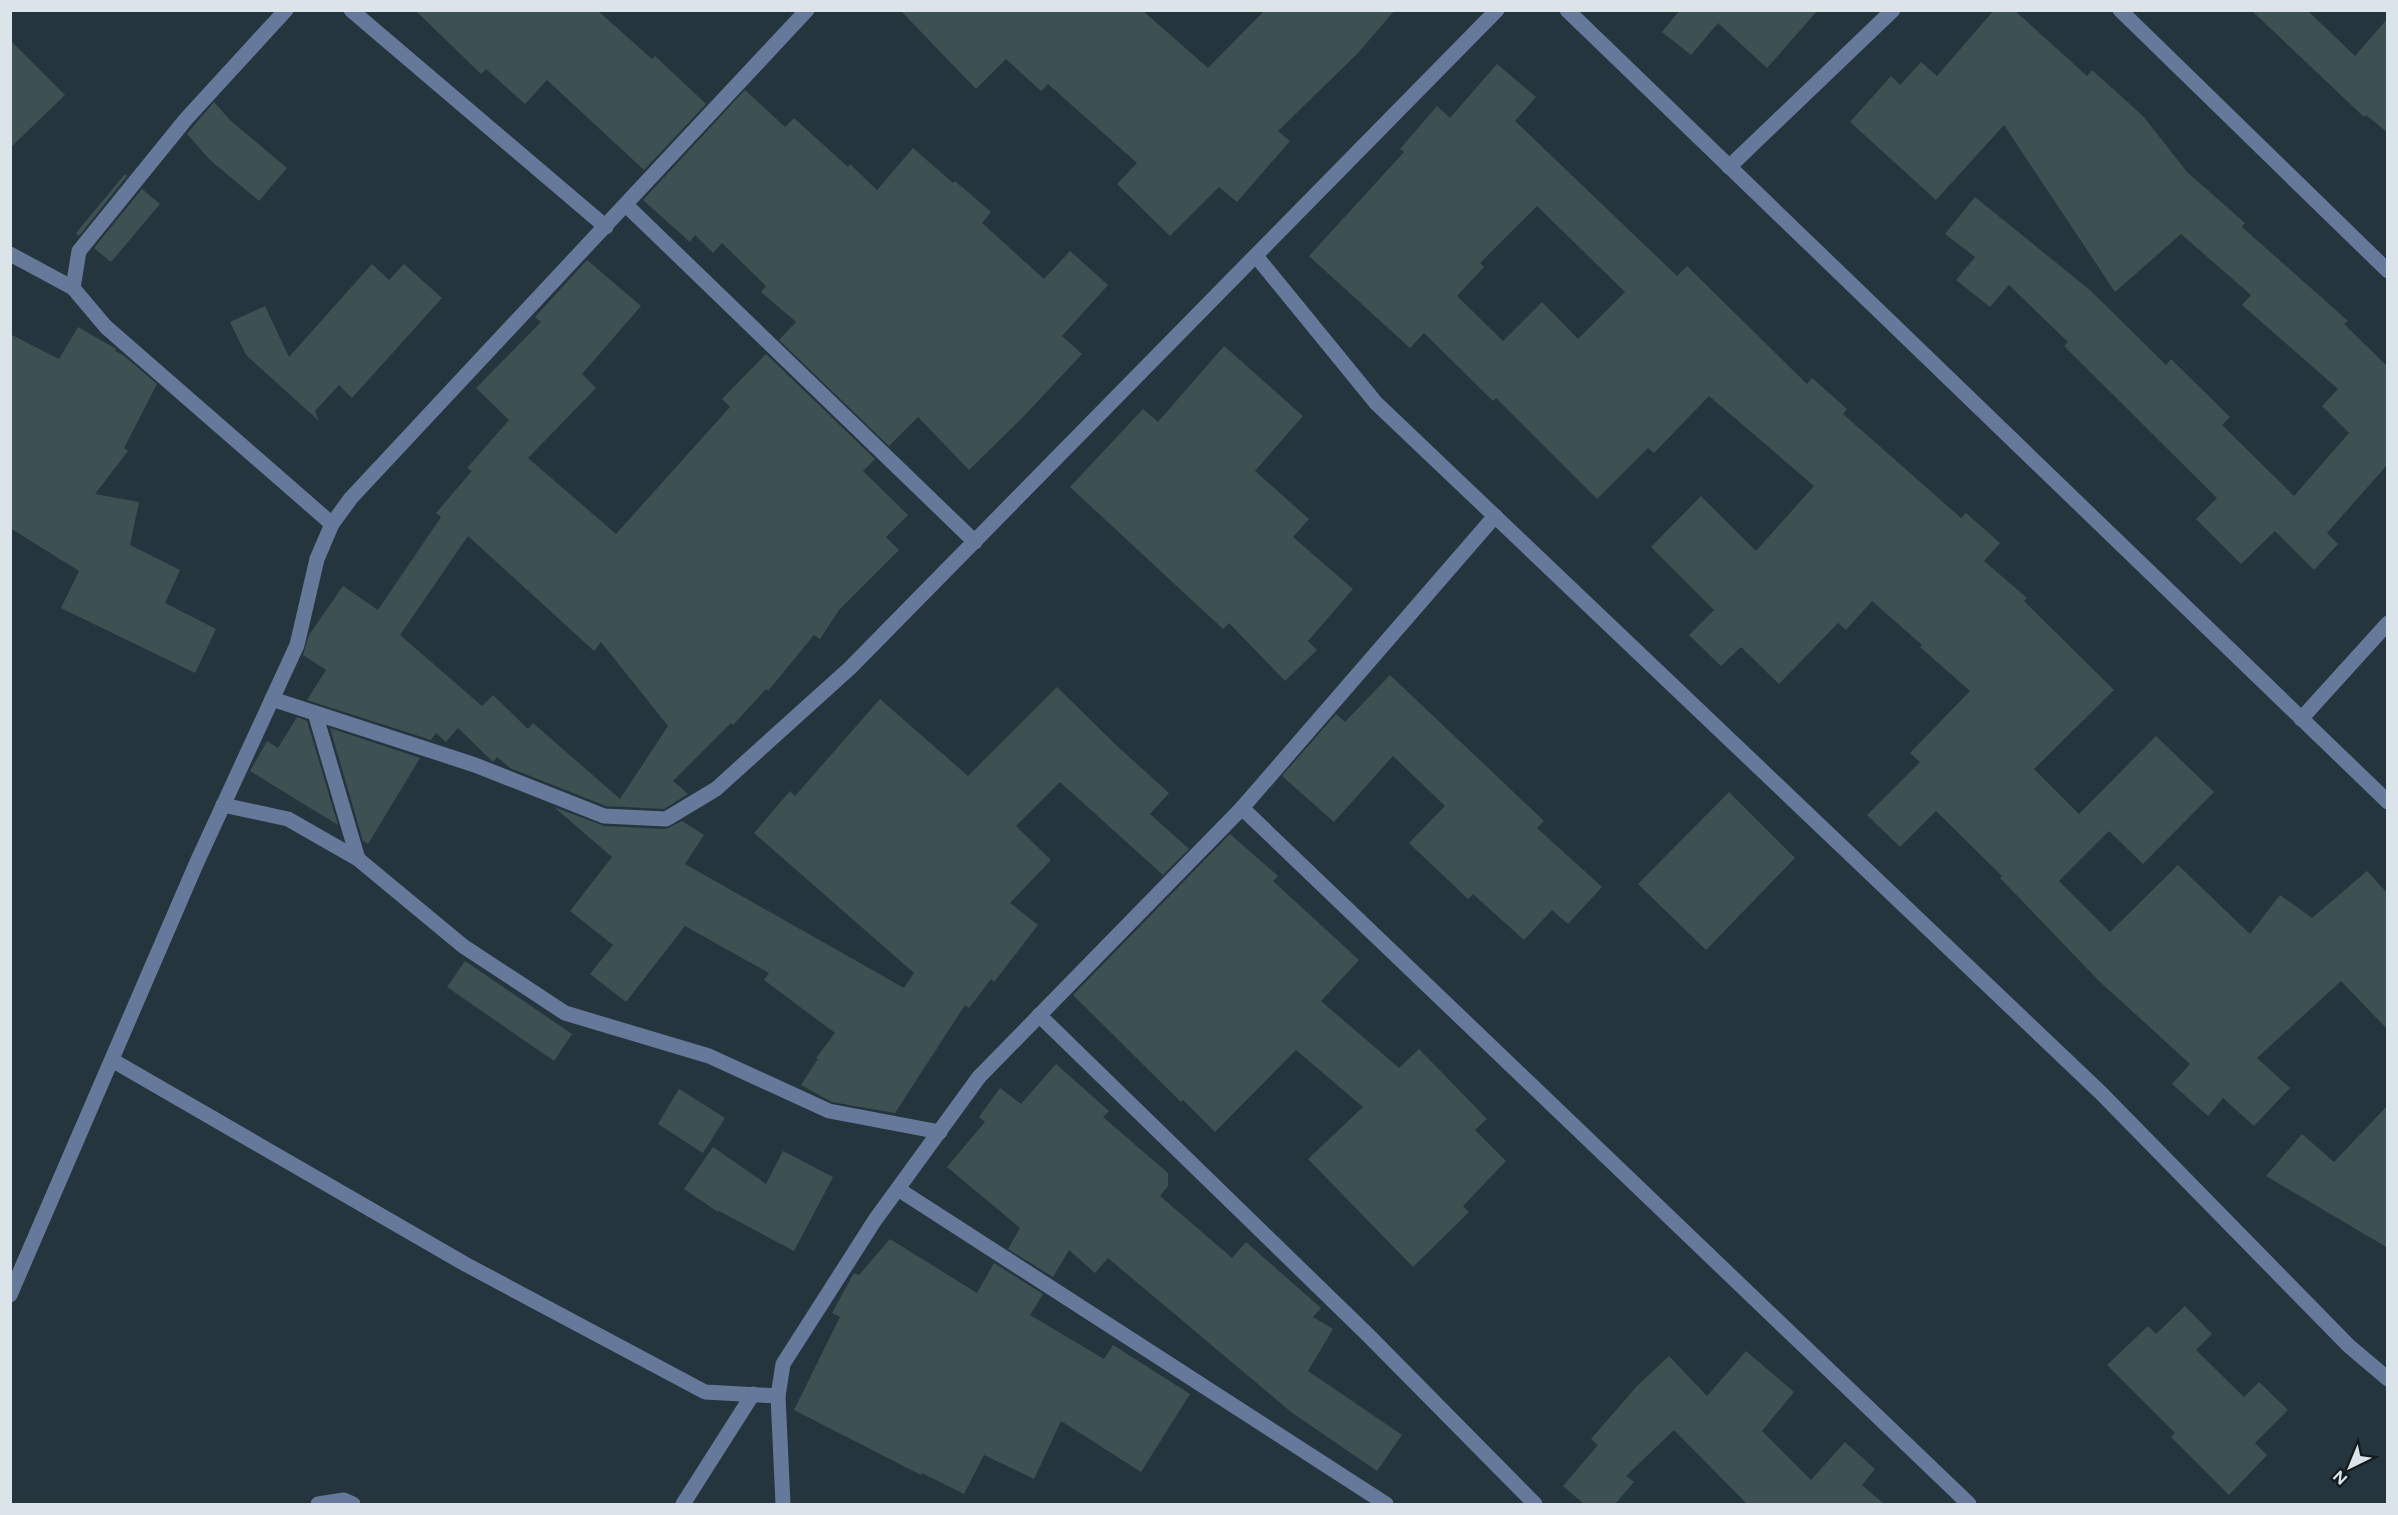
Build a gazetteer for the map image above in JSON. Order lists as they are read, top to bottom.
{
  "north": "bottom left"
}
